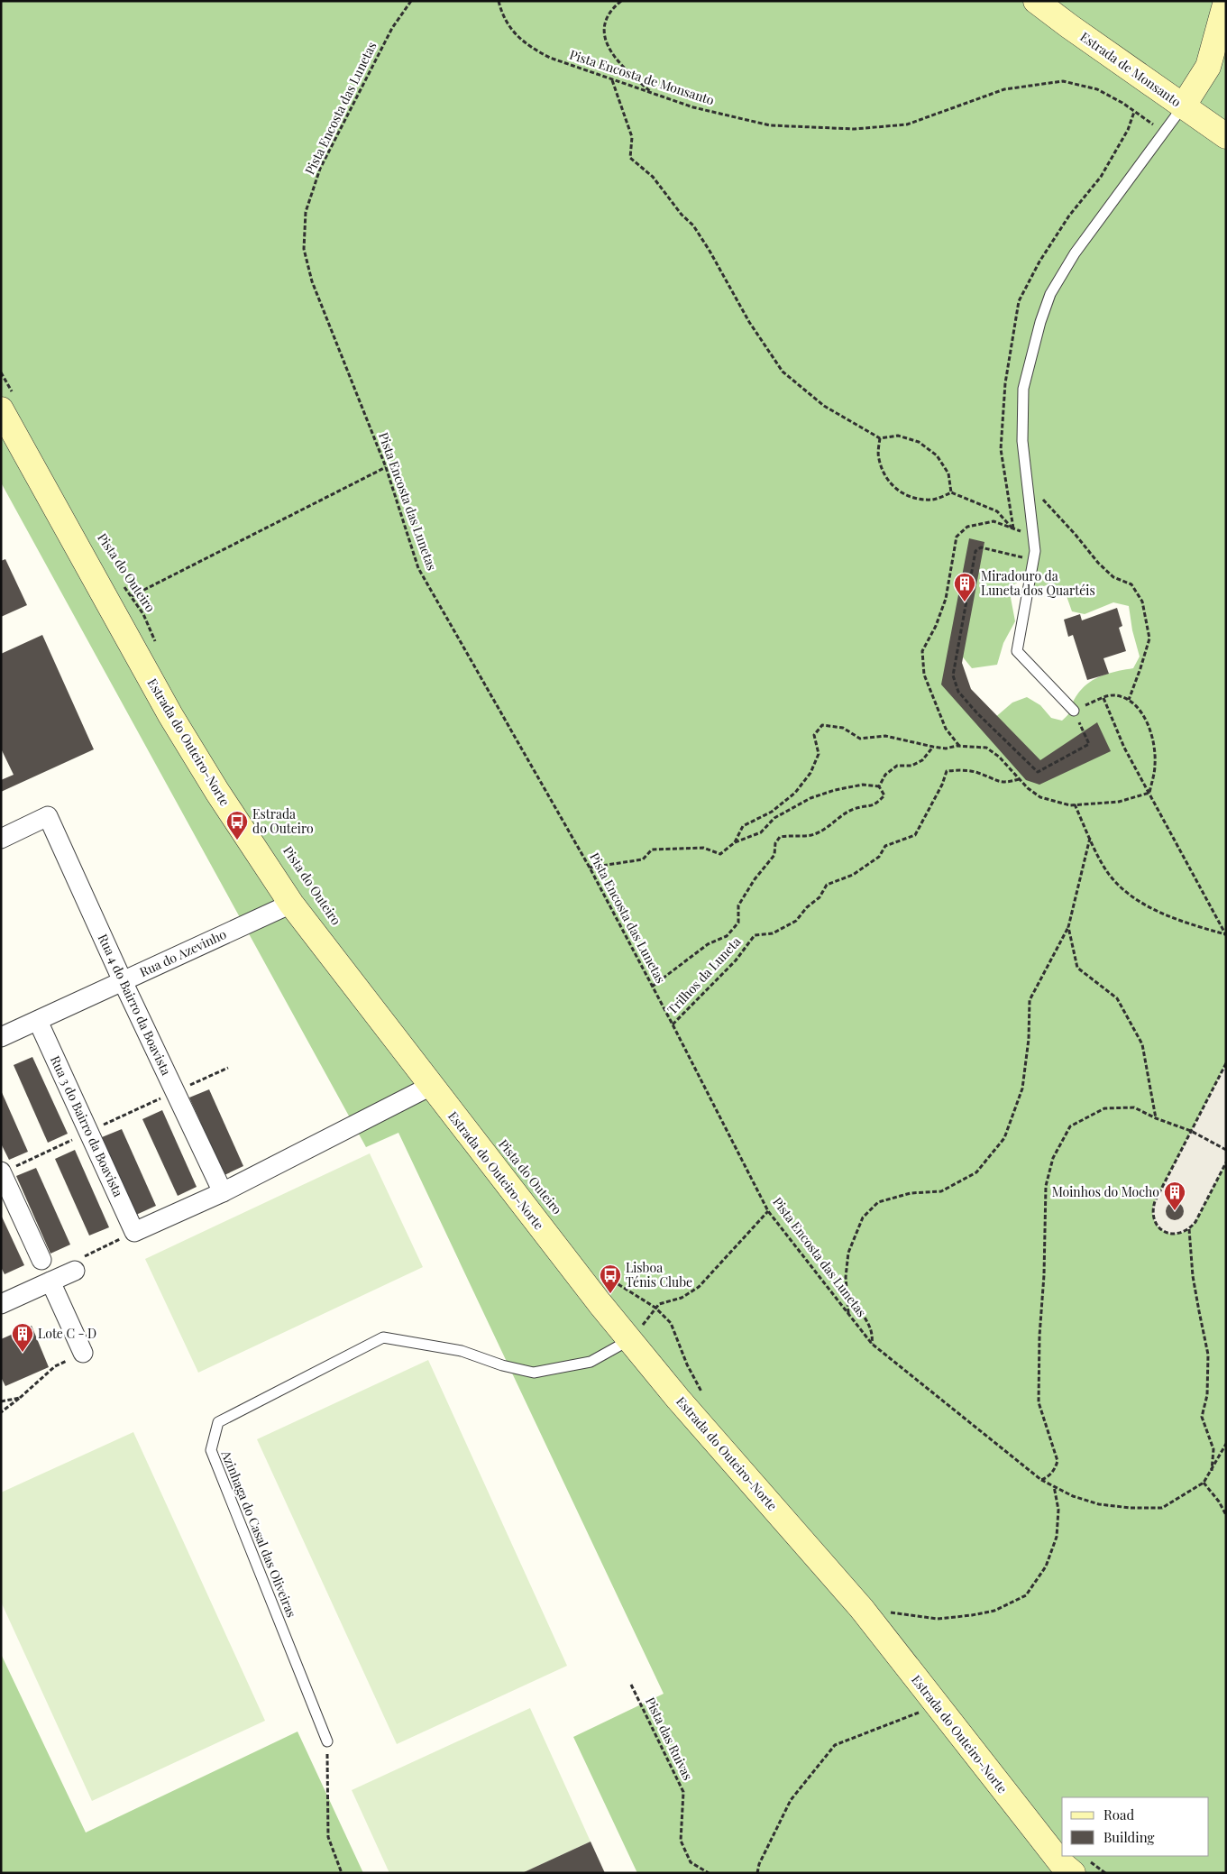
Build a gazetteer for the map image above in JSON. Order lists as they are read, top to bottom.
{
  "streets": {
    "street": [
      "Estrada de Monsanto",
      "Estrada do Outeiro-Norte",
      "Rua do Azevinho",
      "Rua 4 do Bairro da Boavista",
      "Rua 3 do Bairro da Boavista"
    ],
    "lane": ["Azinhaga do Casal das Oliveiras"],
    "path": [
      "Pista Encosta de Monsanto",
      "Pista Encosta das Lunetas",
      "Pista do Outeiro",
      "Trilhos da Luneta",
      "Pista das Ruivas"
    ]
  },
  "crossings": [
    ["Pista Encosta das Lunetas", "Trilhos da Luneta"],
    ["Estrada do Outeiro-Norte", "Rua do Azevinho"],
    ["Estrada do Outeiro-Norte", "Azinhaga do Casal das Oliveiras"],
    ["Rua do Azevinho", "Rua 4 do Bairro da Boavista"],
    ["Rua do Azevinho", "Rua 3 do Bairro da Boavista"]
  ],
  "places": {
    "building": ["Miradouro da Luneta dos Quartéis", "Moinhos do Mocho", "Lote C - D"],
    "bus stop": ["Estrada do Outeiro", "Lisboa Ténis Clube"]
  },
  "legend": ["Road", "Building"]
}
